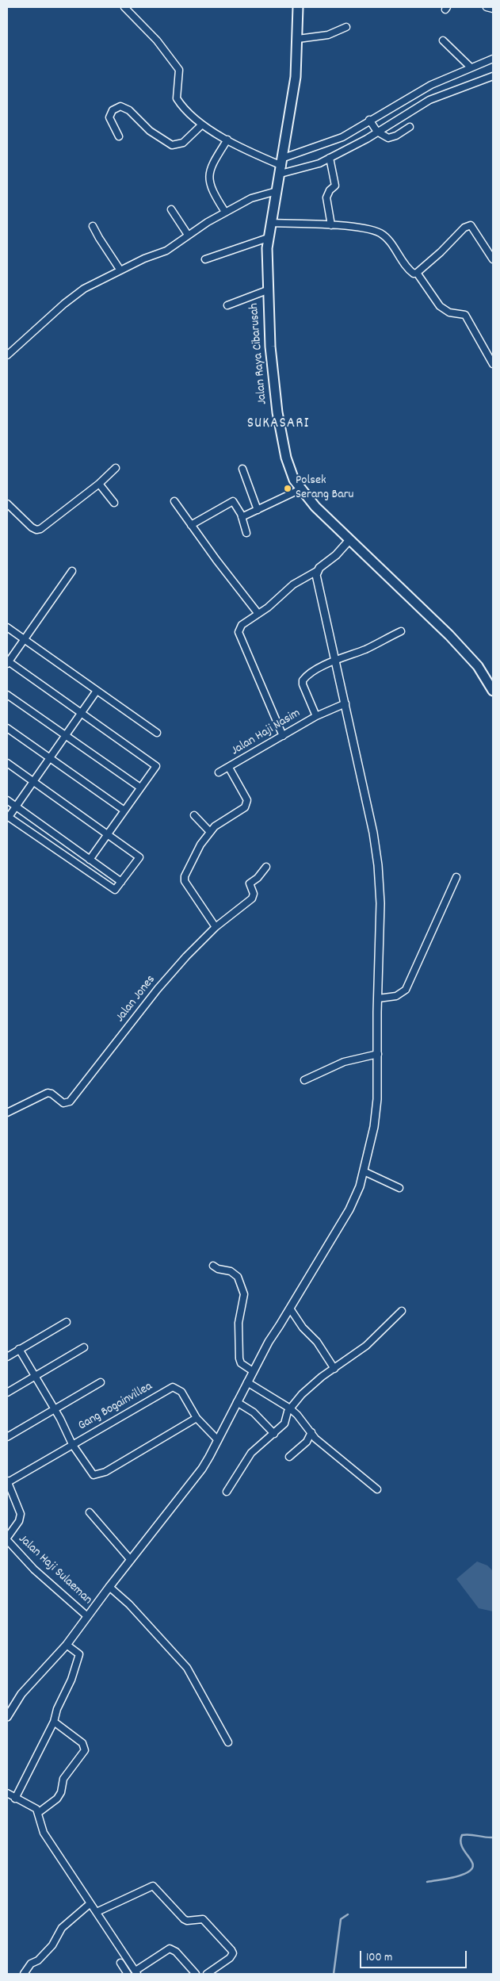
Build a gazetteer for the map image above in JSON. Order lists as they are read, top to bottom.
{
  "streets": {
    "main road": ["Jalan Raya Cibarusah"],
    "street": [
      "Jalan Haji Nasim",
      "Jalan Jones",
      "Gang Bogainvillea",
      "Jalan Haji Sulaeman"
    ]
  },
  "crossings": [
    ["Jalan Haji Nasim", "Jalan Jones"]
  ],
  "districts": ["SUKASARI"],
  "places": ["Polsek Serang Baru"],
  "scale_bar": "100 m"
}
